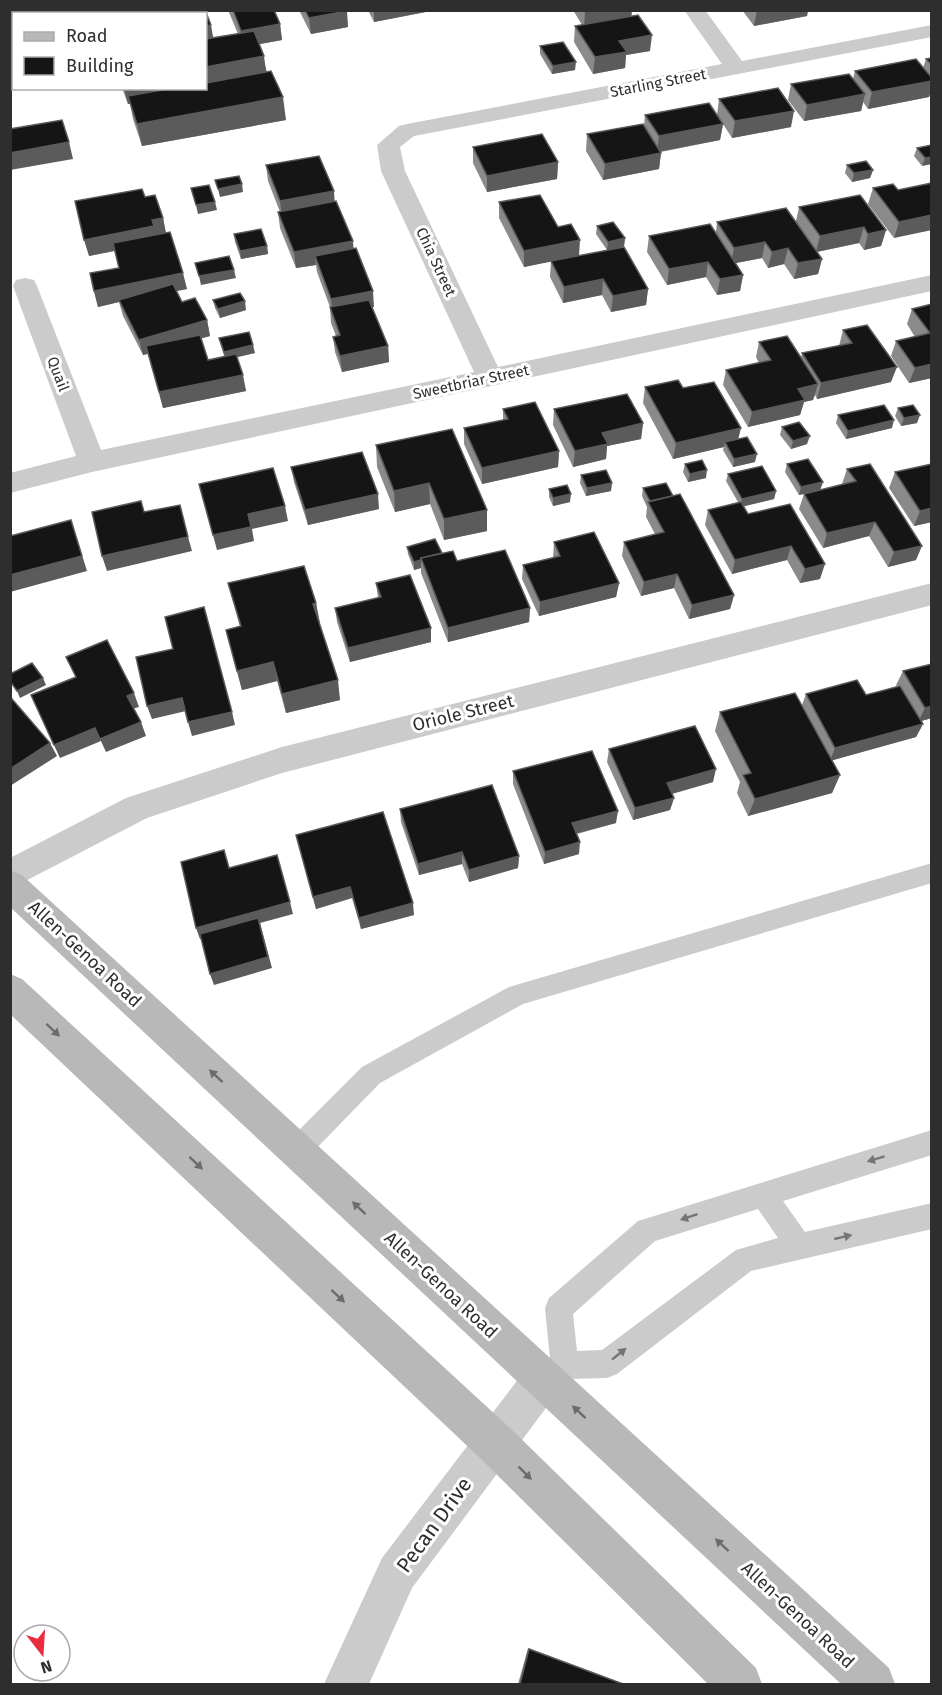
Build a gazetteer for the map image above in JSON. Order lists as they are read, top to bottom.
{
  "streets": {
    "main road": ["Allen-Genoa Road"],
    "street": [
      "Starling Street",
      "Chia Street",
      "Quail",
      "Sweetbriar Street",
      "Oriole Street",
      "Pecan Drive"
    ]
  },
  "crossings": [
    ["Starling Street", "Chia Street"],
    ["Chia Street", "Sweetbriar Street"],
    ["Quail", "Sweetbriar Street"],
    ["Allen-Genoa Road", "Pecan Drive"]
  ],
  "legend": ["Road", "Building"],
  "north": "bottom"
}
